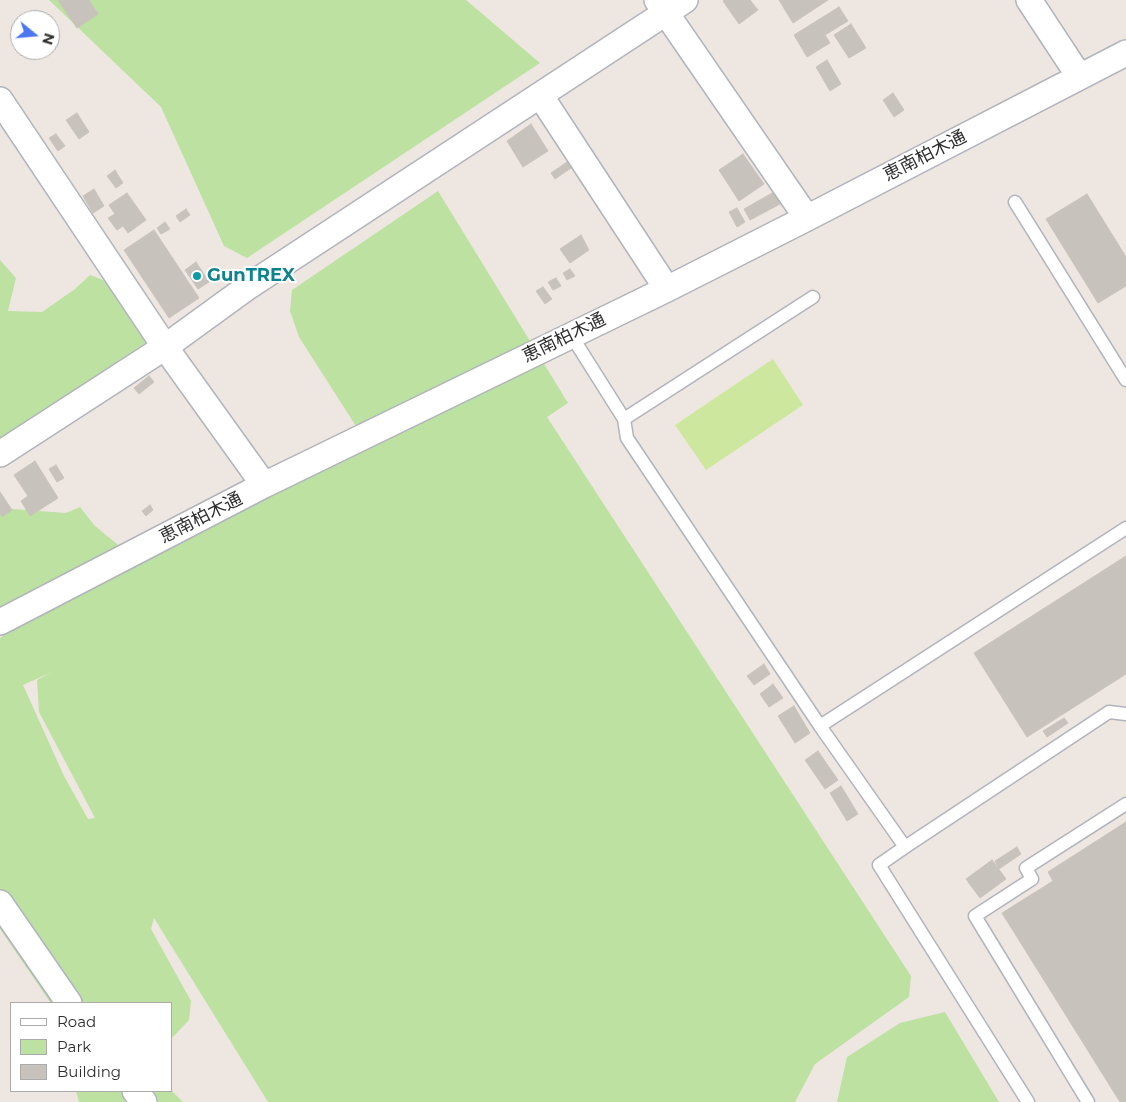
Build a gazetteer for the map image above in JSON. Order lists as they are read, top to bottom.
{
  "streets": {
    "street": ["恵南柏木通"]
  },
  "places": ["GunTREX"],
  "legend": ["Road", "Park", "Building"],
  "north": "right"
}
